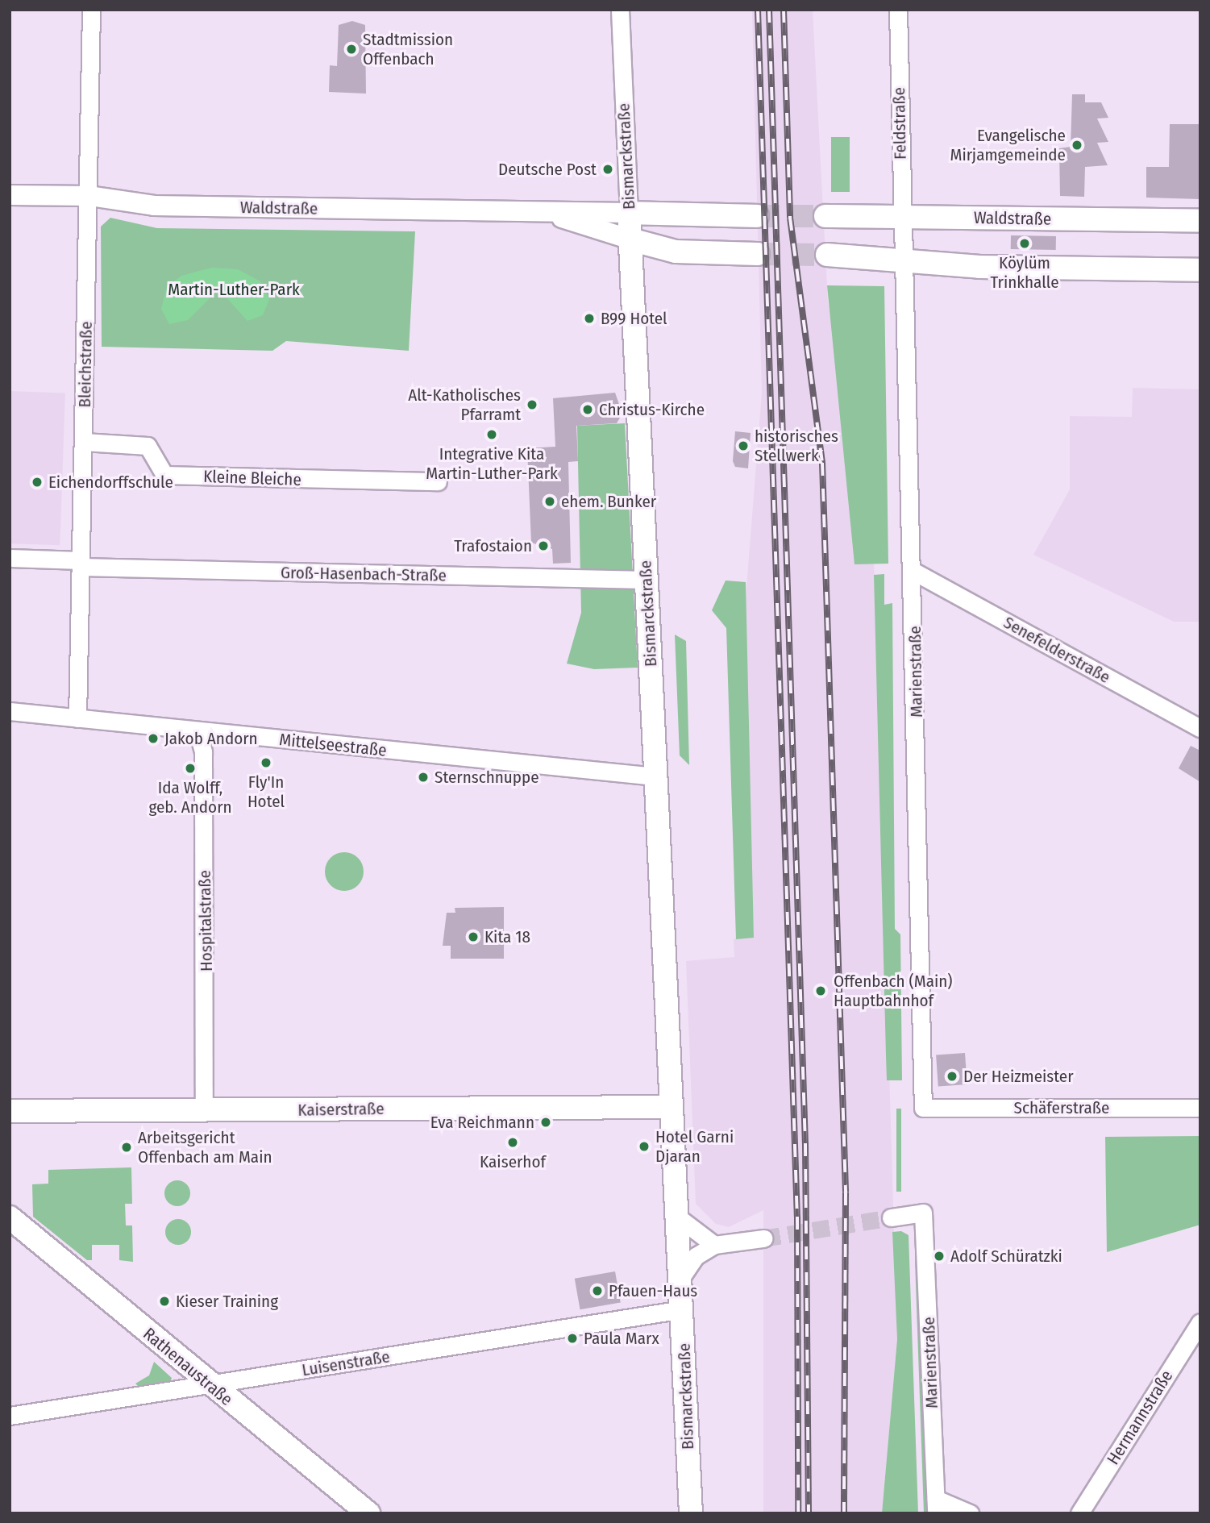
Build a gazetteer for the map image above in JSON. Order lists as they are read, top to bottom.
{
  "streets": {
    "main road": [
      "Bismarckstraße",
      "Waldstraße",
      "Kaiserstraße",
      "Rathenaustraße"
    ],
    "street": [
      "Feldstraße",
      "Bleichstraße",
      "Kleine Bleiche",
      "Groß-Hasenbach-Straße",
      "Senefelderstraße",
      "Marienstraße",
      "Mittelseestraße",
      "Hospitalstraße",
      "Schäferstraße",
      "Luisenstraße",
      "Hermannstraße"
    ]
  },
  "crossings": [
    ["Feldstraße", "Waldstraße"],
    ["Feldstraße", "Marienstraße"],
    ["Bismarckstraße", "Waldstraße"],
    ["Bismarckstraße", "Groß-Hasenbach-Straße"],
    ["Bismarckstraße", "Mittelseestraße"],
    ["Bismarckstraße", "Kaiserstraße"],
    ["Bismarckstraße", "Luisenstraße"],
    ["Waldstraße", "Bleichstraße"],
    ["Waldstraße", "Marienstraße"],
    ["Bleichstraße", "Kleine Bleiche"],
    ["Bleichstraße", "Groß-Hasenbach-Straße"],
    ["Bleichstraße", "Mittelseestraße"],
    ["Senefelderstraße", "Marienstraße"],
    ["Marienstraße", "Schäferstraße"],
    ["Mittelseestraße", "Hospitalstraße"],
    ["Hospitalstraße", "Kaiserstraße"],
    ["Luisenstraße", "Rathenaustraße"]
  ],
  "parks": ["Martin-Luther-Park"],
  "places": [
    "Stadtmission Offenbach",
    "Evangelische Mirjamgemeinde",
    "Deutsche Post",
    "Köylüm Trinkhalle",
    "B99 Hotel",
    "Alt-Katholisches Pfarramt",
    "Christus-Kirche",
    "Integrative Kita Martin-Luther-Park",
    "historisches Stellwerk",
    "Eichendorffschule",
    "ehem. Bunker",
    "Trafostaion",
    "Jakob Andorn",
    "Fly'In Hotel",
    "Ida Wolff, geb. Andorn",
    "Sternschnuppe",
    "Kita 18",
    "Offenbach (Main) Hauptbahnhof",
    "Der Heizmeister",
    "Eva Reichmann",
    "Kaiserhof",
    "Hotel Garni Djaran",
    "Arbeitsgericht Offenbach am Main",
    "Adolf Schüratzki",
    "Pfauen-Haus",
    "Kieser Training",
    "Paula Marx"
  ]
}
